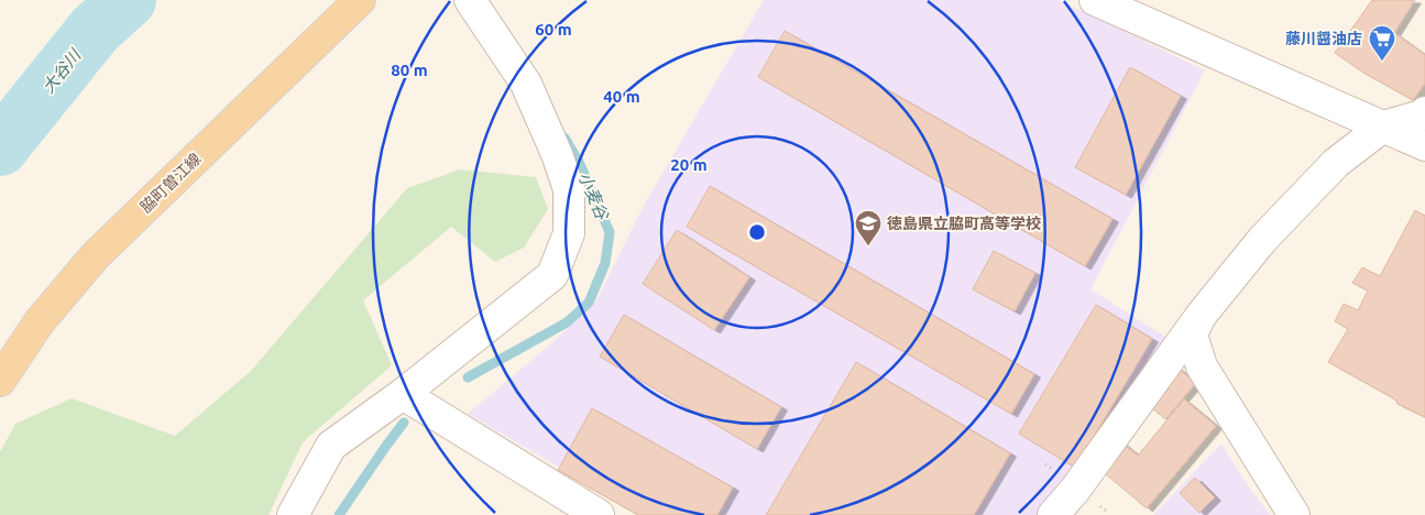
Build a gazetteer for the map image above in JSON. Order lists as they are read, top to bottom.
{
  "streets": {
    "main road": ["脇町曽江線"]
  },
  "water": ["大谷川", "小麦谷"],
  "places": {
    "supermarket": ["藤川醤油店"],
    "school or university": ["徳島県立脇町高等学校"]
  },
  "rings": [
    "60 m",
    "80 m",
    "40 m",
    "20 m"
  ]
}
